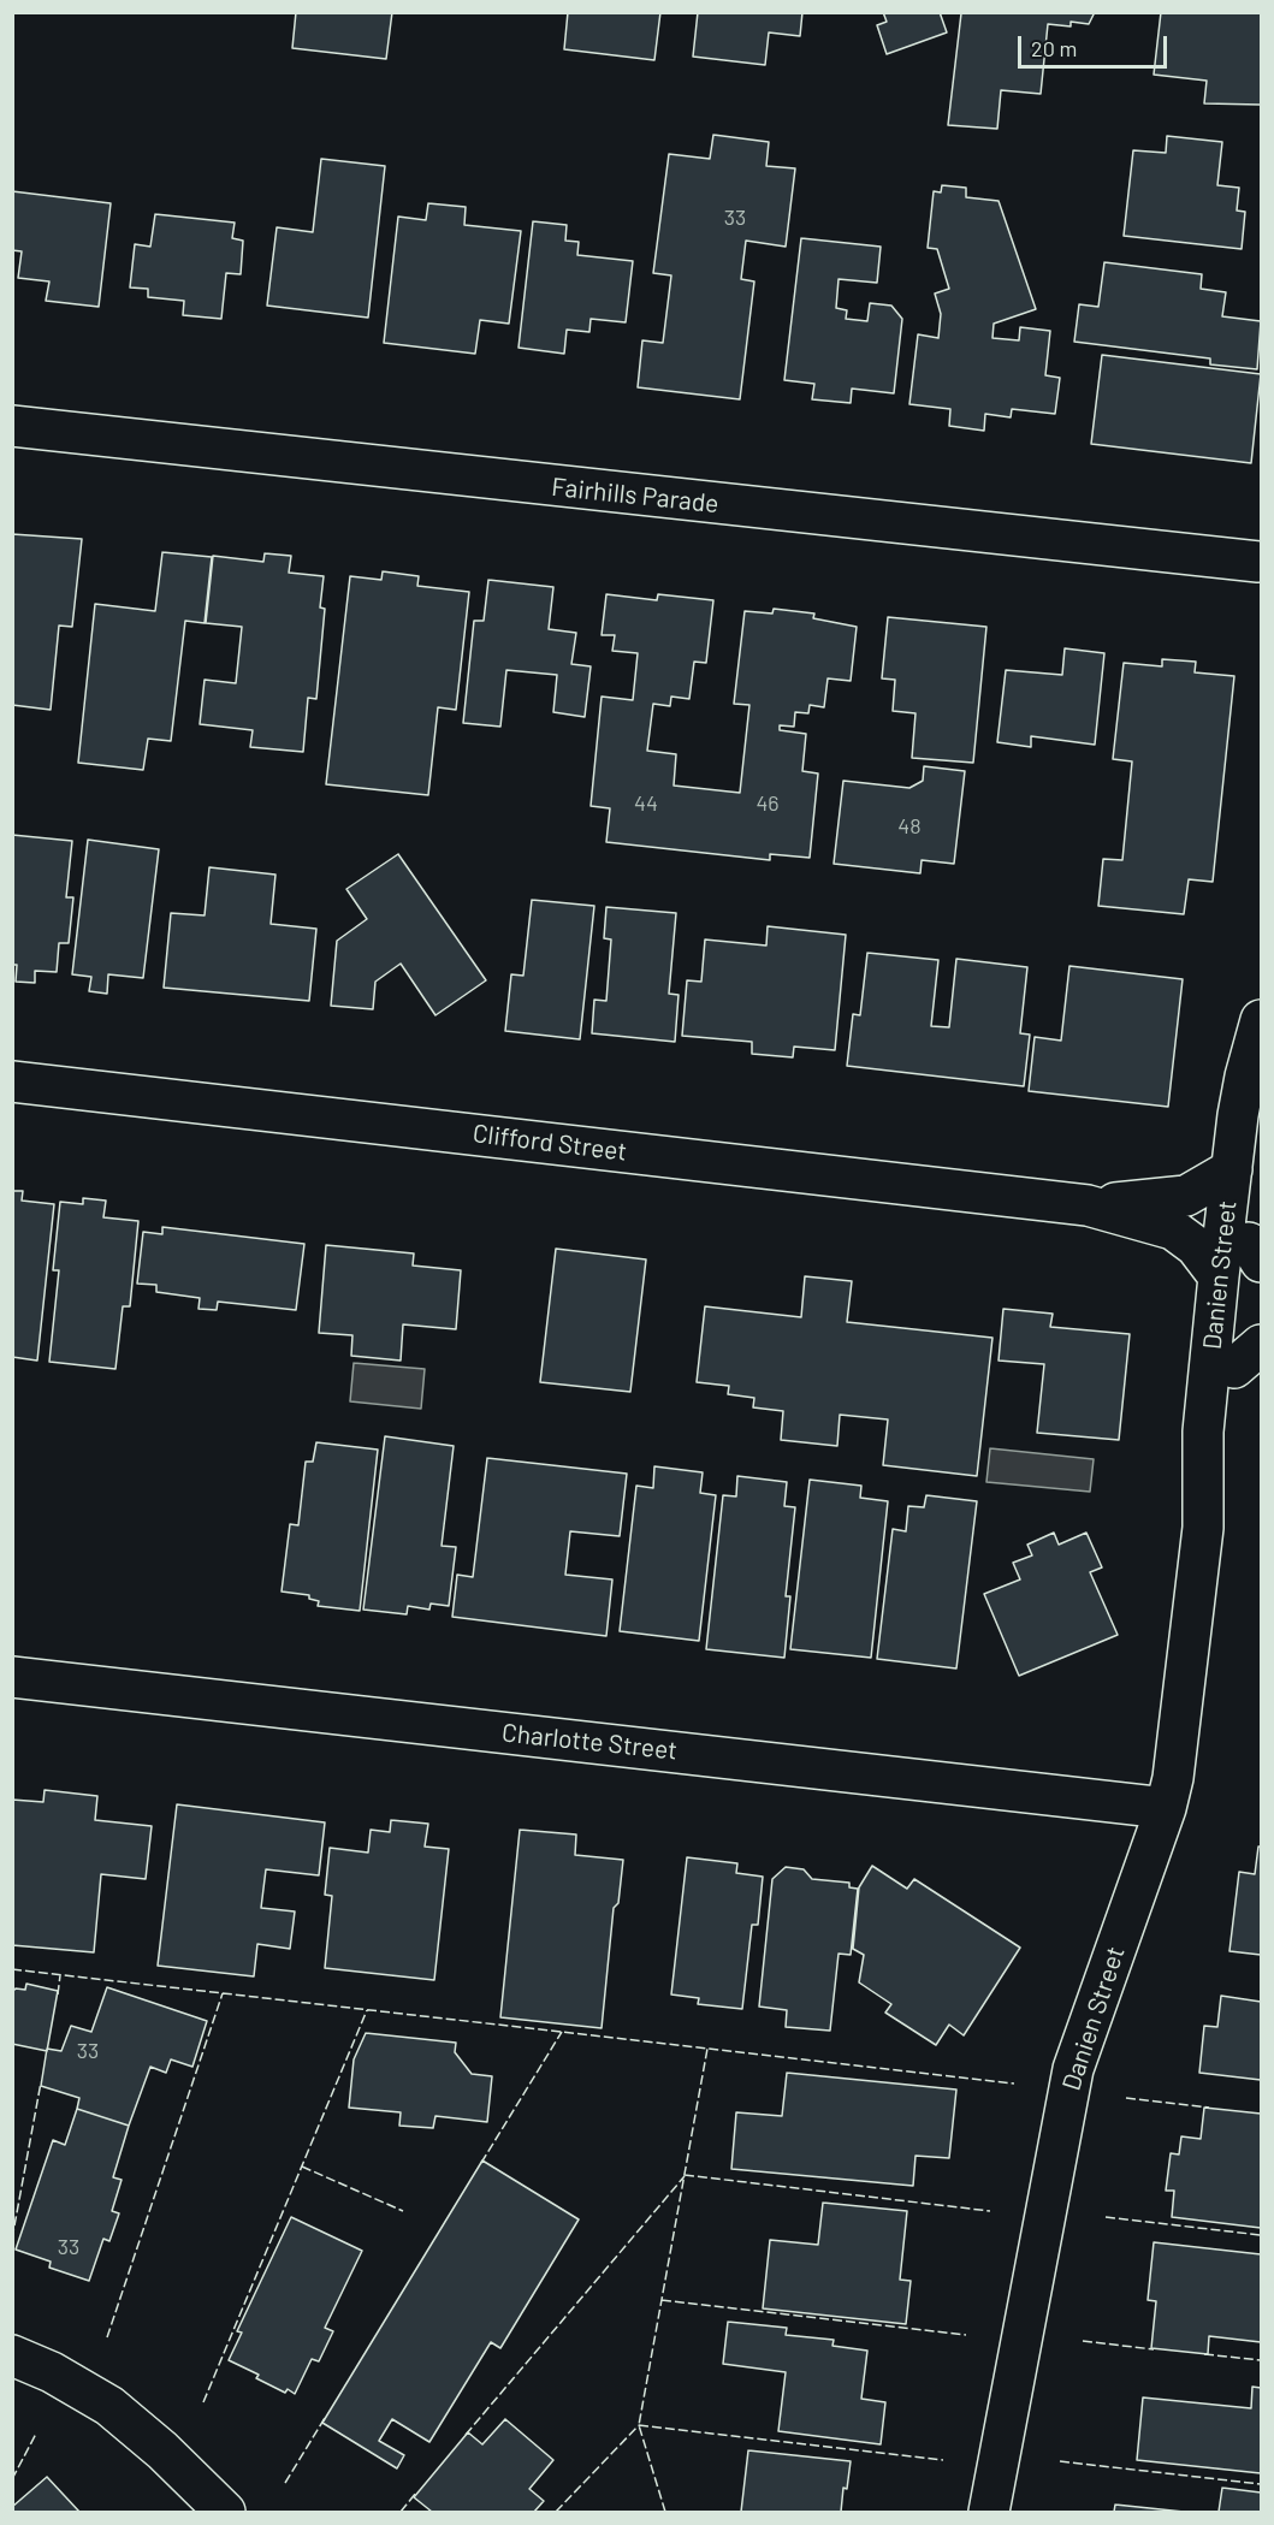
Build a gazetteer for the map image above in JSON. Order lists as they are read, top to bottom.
{
  "streets": {
    "street": [
      "Fairhills Parade",
      "Clifford Street",
      "Danien Street",
      "Charlotte Street"
    ]
  },
  "crossings": [
    ["Clifford Street", "Danien Street"],
    ["Danien Street", "Charlotte Street"]
  ],
  "house_numbers": [
    "33",
    "44",
    "46",
    "48",
    "33",
    "33"
  ],
  "scale_bar": "20 m"
}
